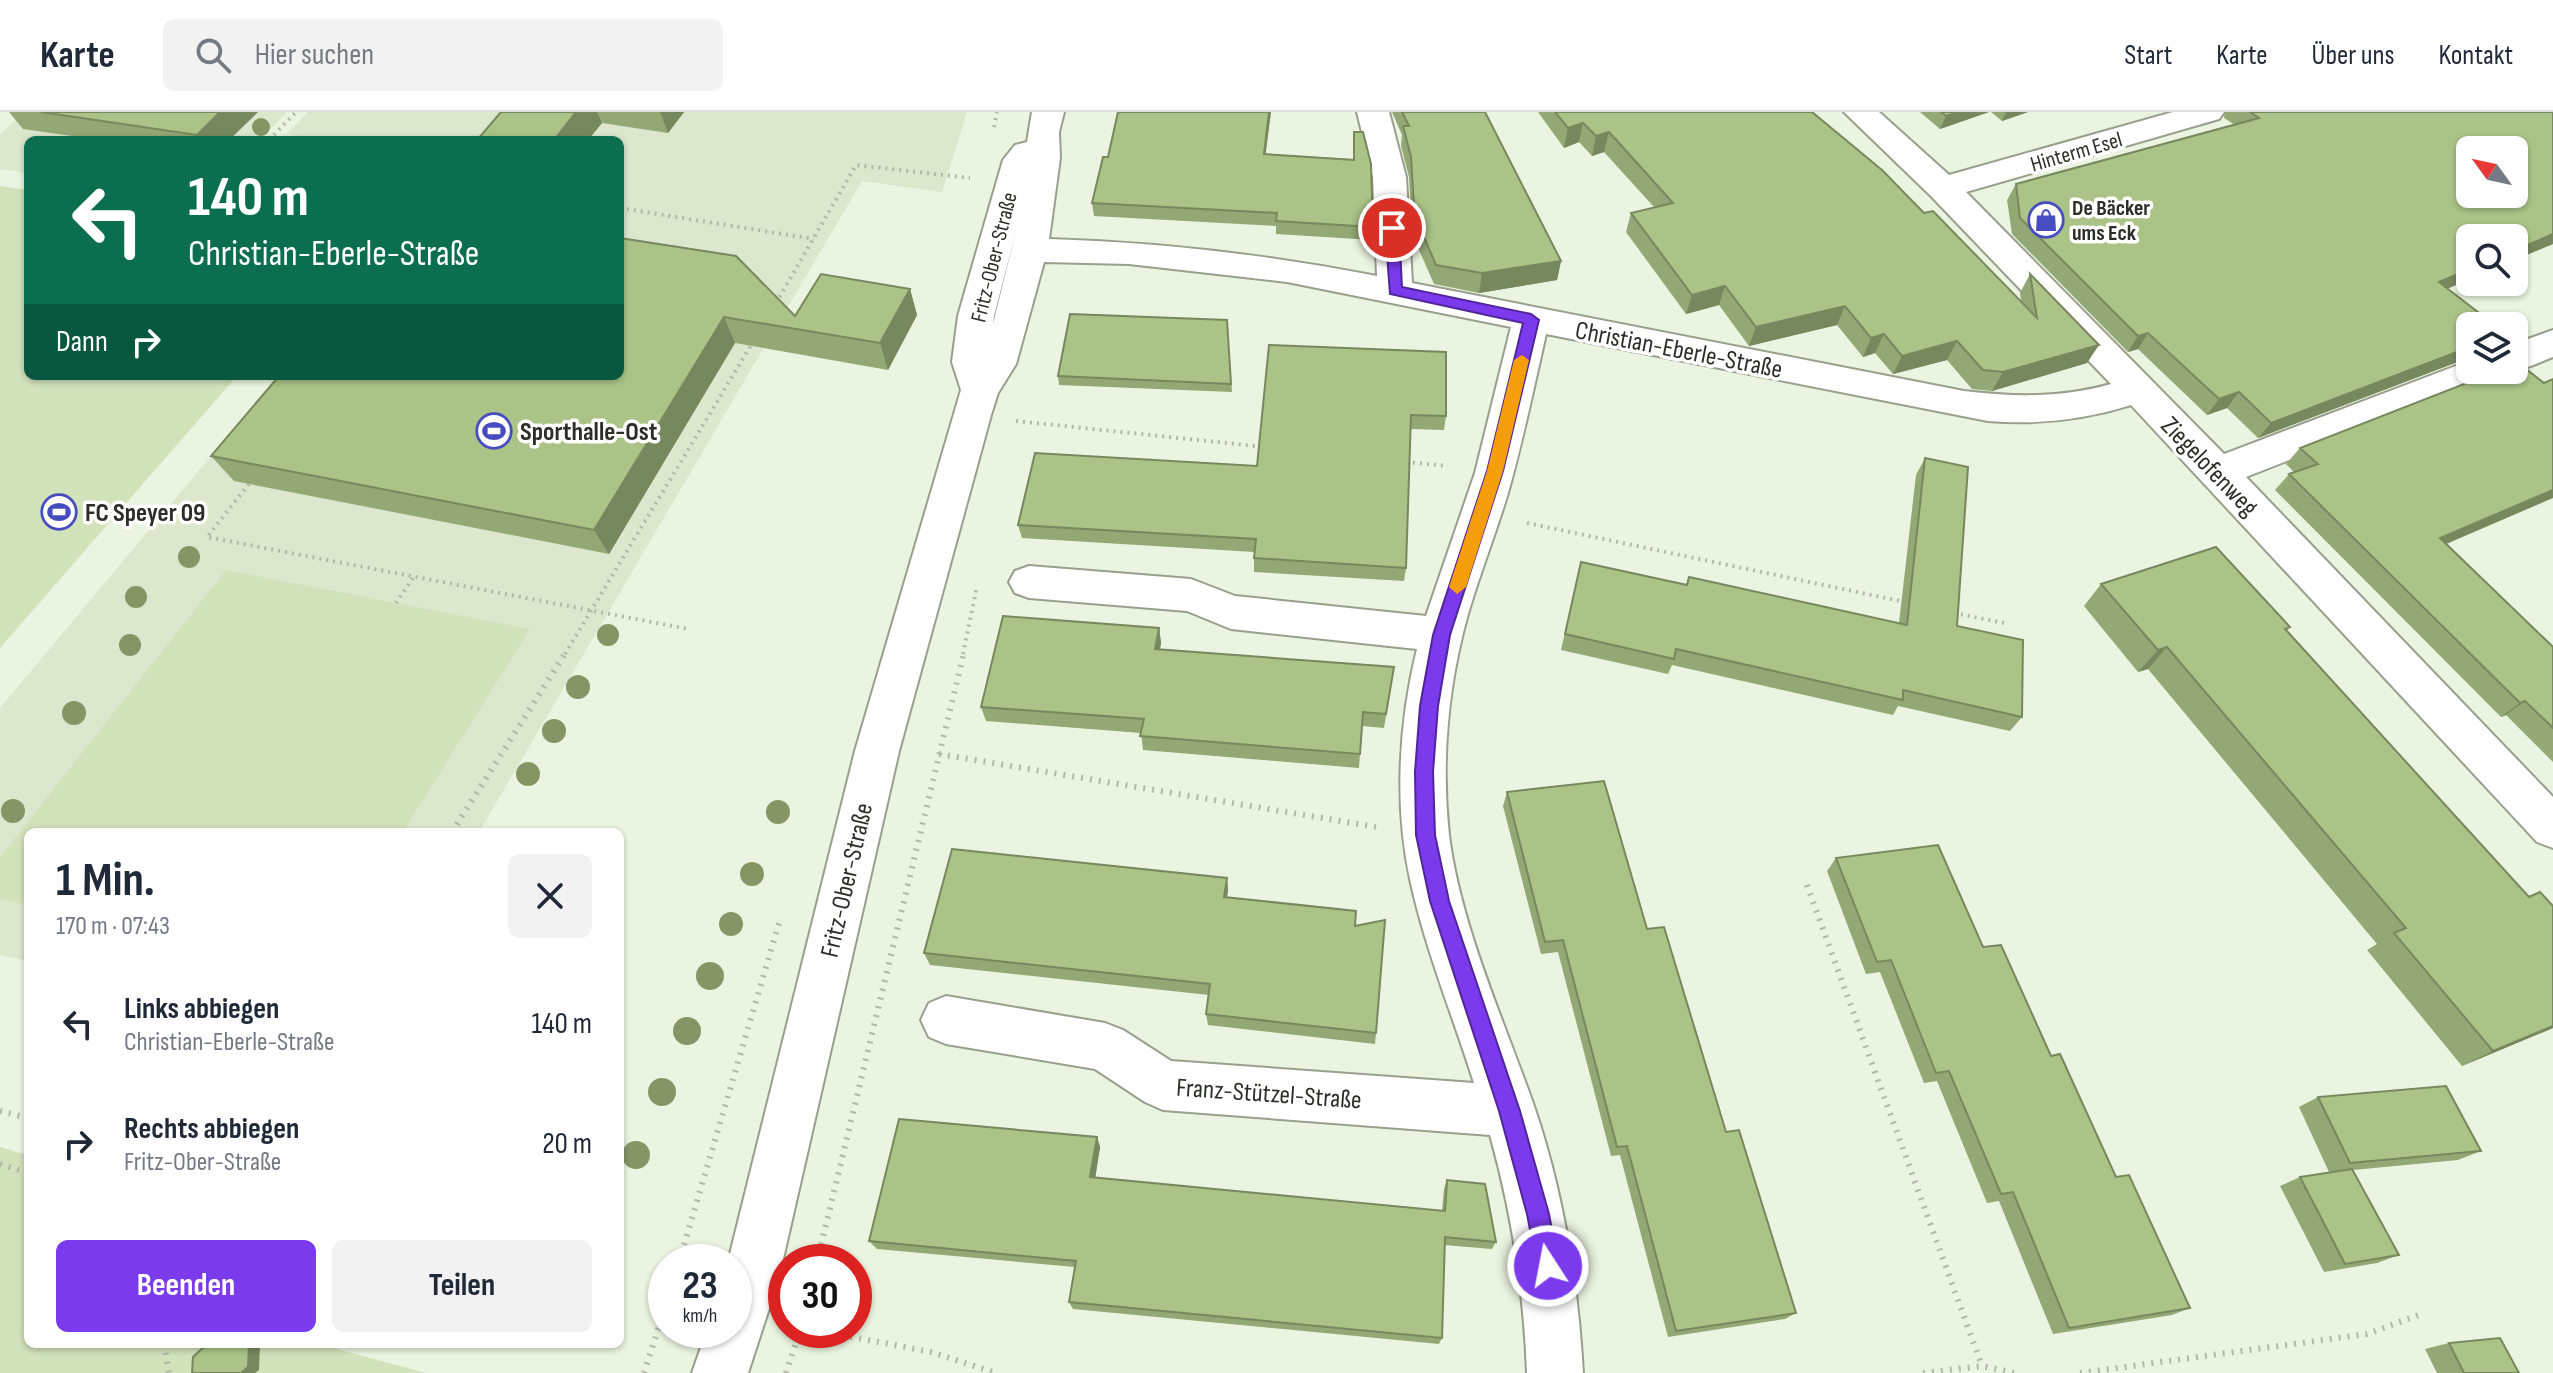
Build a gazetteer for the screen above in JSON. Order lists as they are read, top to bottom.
{
  "streets": {
    "street": [
      "Hinterm Esel",
      "Fritz-Ober-Straße",
      "Christian-Eberle-Straße",
      "Ziegelofenweg",
      "Franz-Stützel-Straße"
    ]
  },
  "crossings": [
    ["Hinterm Esel", "Ziegelofenweg"],
    ["Fritz-Ober-Straße", "Christian-Eberle-Straße"],
    ["Christian-Eberle-Straße", "Ziegelofenweg"]
  ],
  "places": {
    "shop": ["De Bäcker ums Eck"],
    "sports": ["Sporthalle-Ost", "FC Speyer 09"]
  },
  "north": "top left",
  "page": {
    "header": "Karte",
    "search": "Hier suchen",
    "nav": [
      "Start",
      "Karte",
      "Über uns",
      "Kontakt"
    ],
    "turn": ["140 m", "Christian-Eberle-Straße"],
    "then": "Dann",
    "heading": ["1 Min.", "170 m · 07:43"],
    "list": [
      {
        "name": "Links abbiegen",
        "note": "Christian-Eberle-Straße",
        "value": "140 m"
      },
      {
        "name": "Rechts abbiegen",
        "note": "Fritz-Ober-Straße",
        "value": "20 m"
      }
    ],
    "buttons": ["Beenden", "Teilen"],
    "speed": "23 km/h",
    "limit": "30"
  }
}
